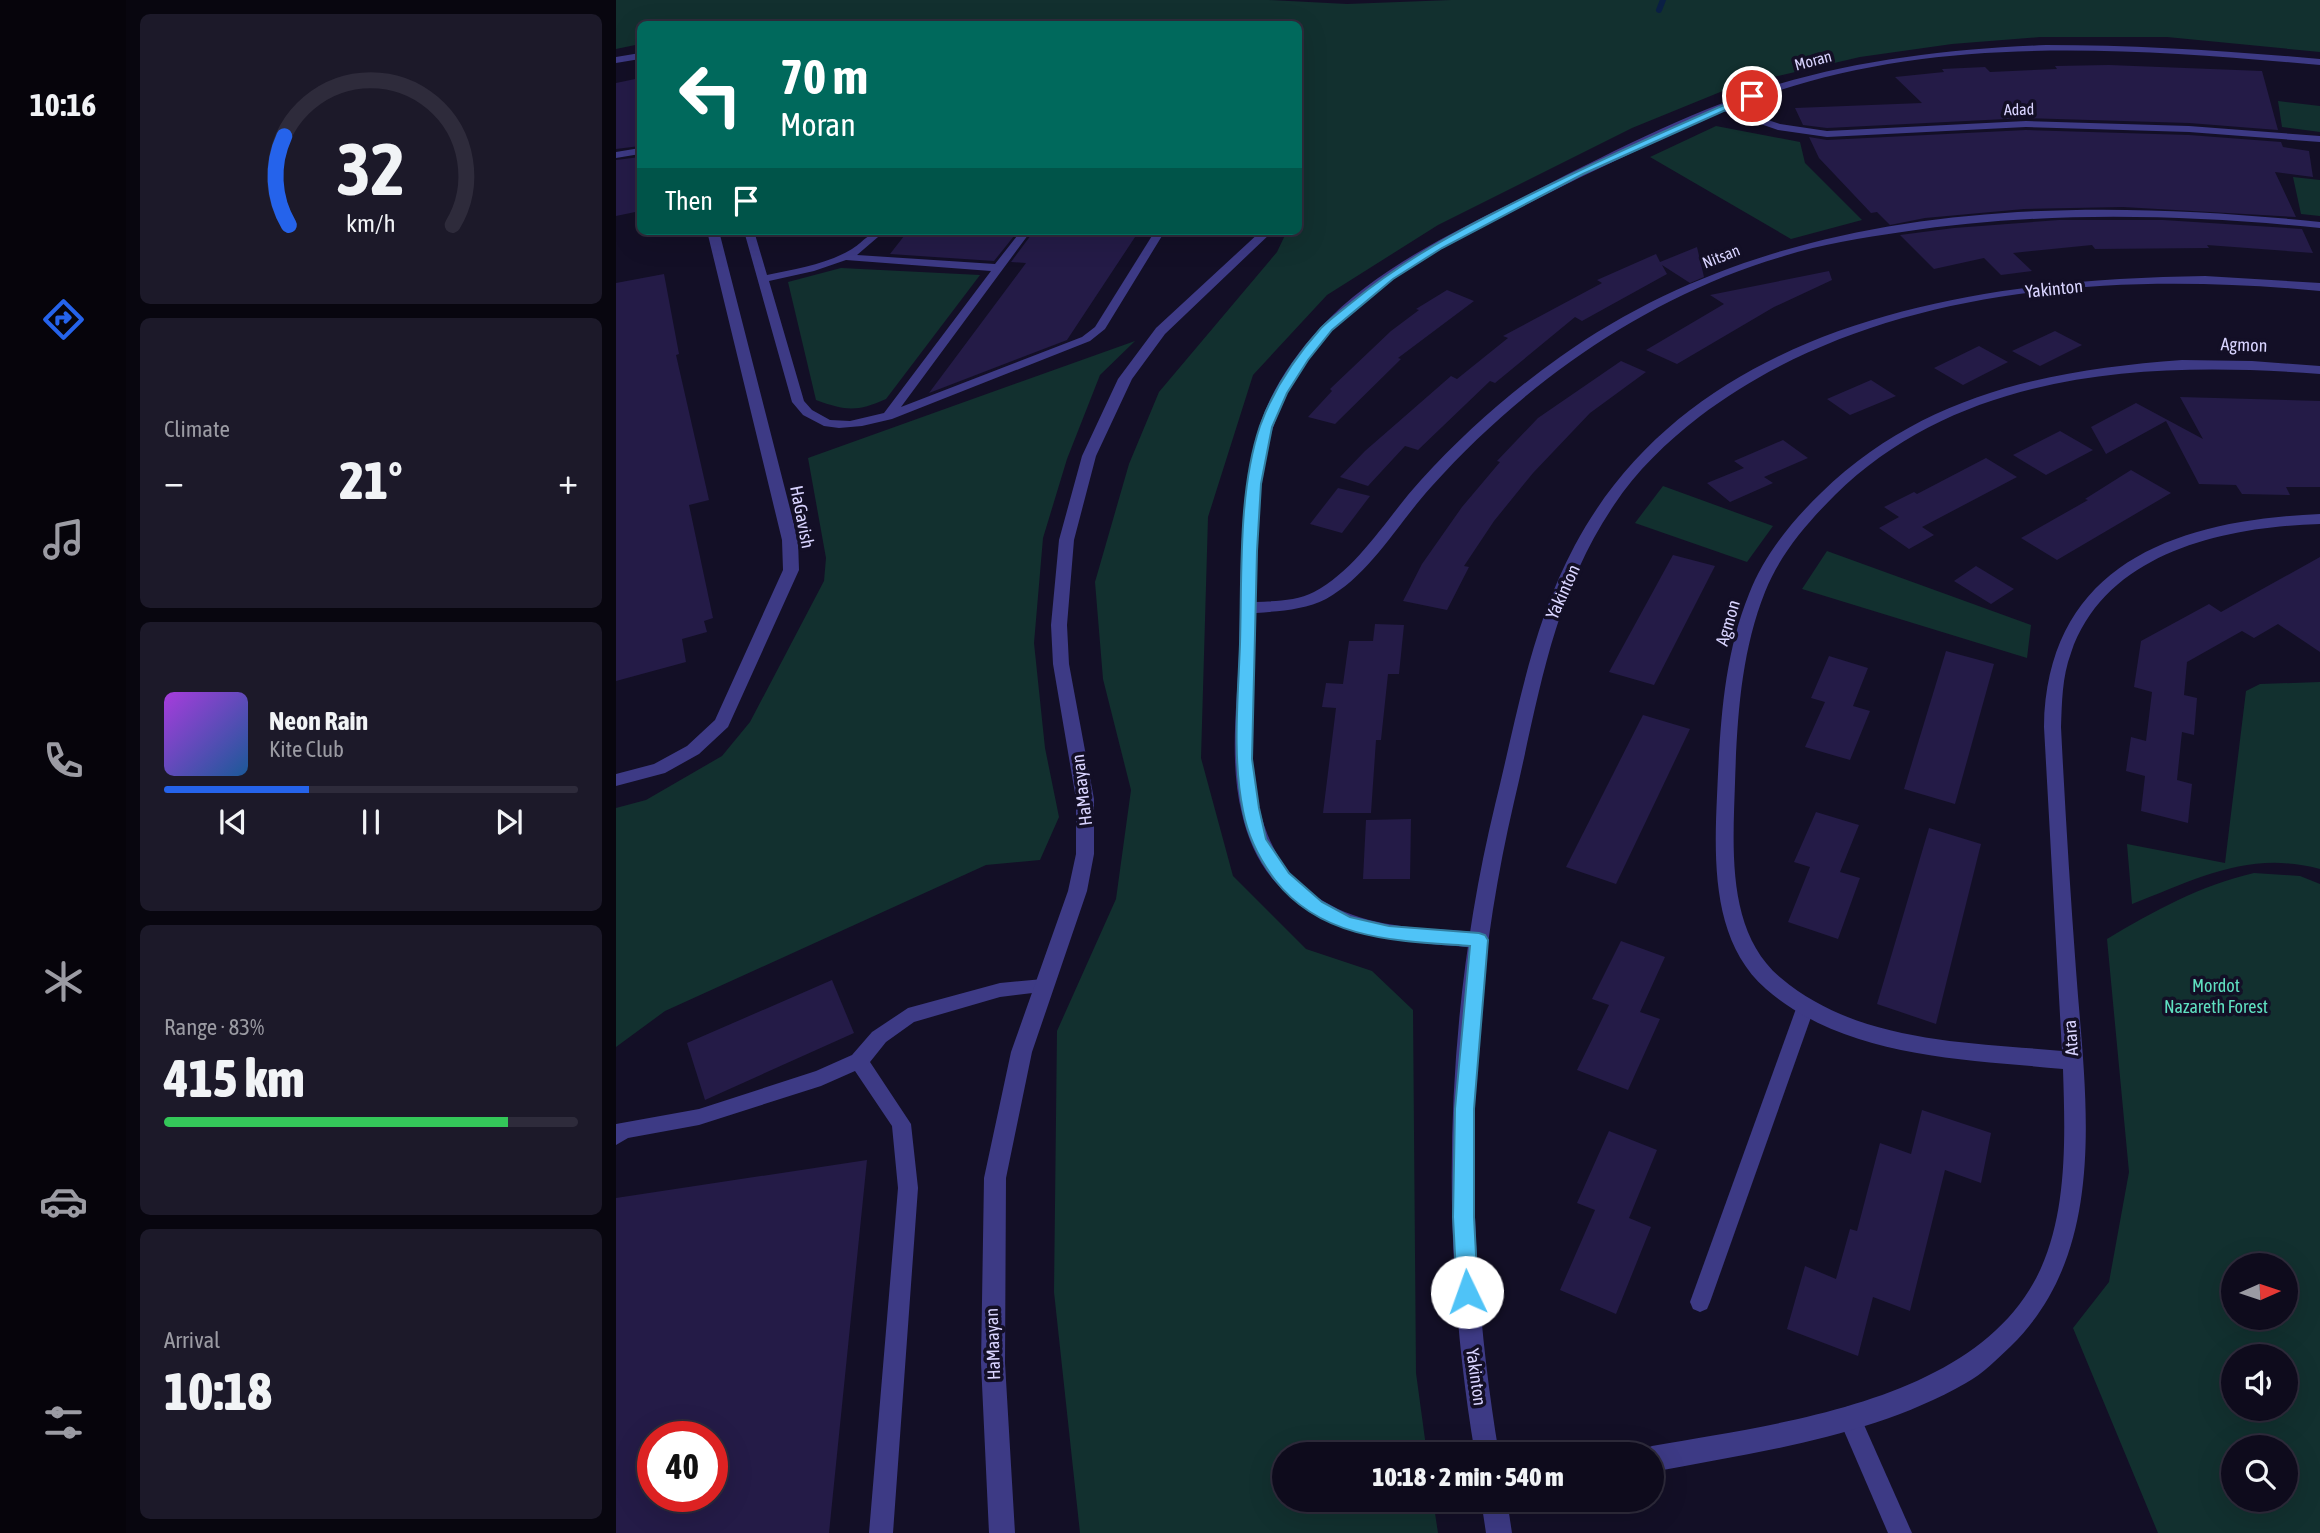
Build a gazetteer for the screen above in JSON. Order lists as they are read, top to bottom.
{
  "streets": {
    "street": [
      "Moran",
      "Adad",
      "Nitsan",
      "Yakinton",
      "Agmon",
      "HaGavish",
      "HaMaayan",
      "Atara"
    ]
  },
  "crossings": [
    ["Moran", "Adad"],
    ["Moran", "Nitsan"],
    ["Moran", "Yakinton"],
    ["Agmon", "Atara"]
  ],
  "parks": ["Mordot Nazareth Forest"],
  "north": "right",
  "page": {
    "tabs": "10:16",
    "turn": ["70 m", "Moran"],
    "then": "Then",
    "tile": [
      "Climate",
      ["Range · 83%", "415 km"],
      ["Arrival", "10:18"]
    ],
    "heat": ["−", "21°", "+"],
    "song": ["Neon Rain", "Kite Club"],
    "limit": "40",
    "trip": "10:18 · 2 min · 540 m",
    "gauge": ["32", "km/h"]
  }
}
